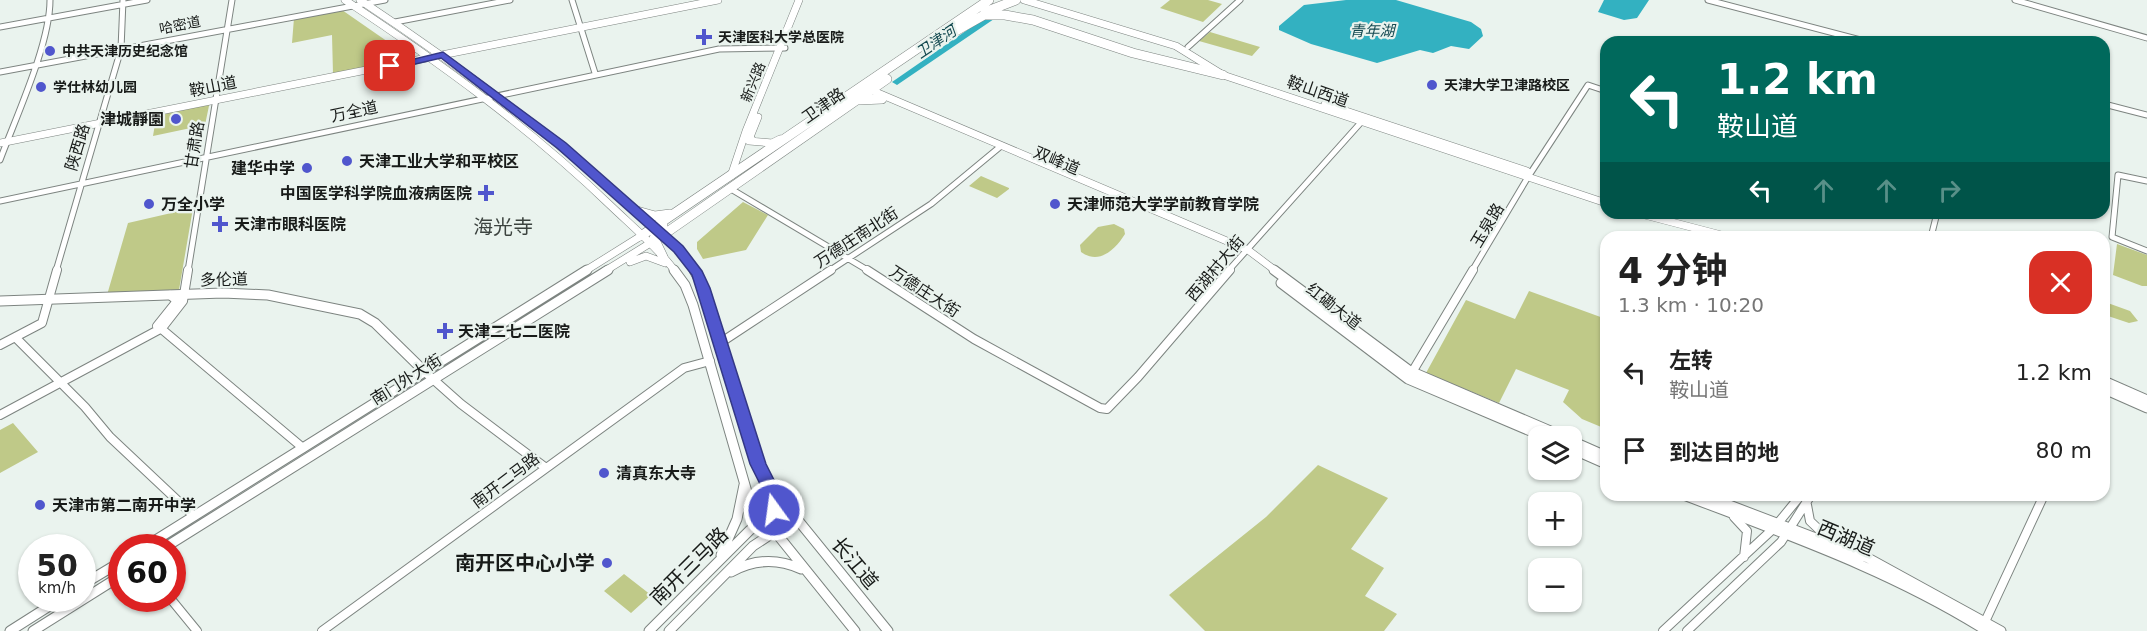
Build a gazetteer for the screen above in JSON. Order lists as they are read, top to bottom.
{
  "streets": {
    "highway": ["卫津路"],
    "main road": [
      "新兴路",
      "鞍山道",
      "鞍山西道",
      "双峰道",
      "多伦道",
      "红磡大道",
      "南门外大街",
      "西湖道",
      "长江道",
      "南开三马路"
    ],
    "street": [
      "哈密道",
      "万全道",
      "甘肃路",
      "陕西路",
      "玉泉路",
      "万德庄南北街",
      "西湖村大街",
      "万德庄大街",
      "南开二马路"
    ]
  },
  "crossings": [
    ["哈密道", "甘肃路"],
    ["哈密道", "陕西路"],
    ["新兴路", "万全道"],
    ["鞍山道", "甘肃路"],
    ["鞍山道", "陕西路"],
    ["鞍山西道", "玉泉路"],
    ["鞍山西道", "西湖村大街"],
    ["卫津路", "双峰道"],
    ["卫津路", "万德庄大街"],
    ["卫津路", "南门外大街"],
    ["万全道", "甘肃路"],
    ["万全道", "陕西路"],
    ["甘肃路", "多伦道"],
    ["陕西路", "多伦道"],
    ["双峰道", "万德庄南北街"],
    ["双峰道", "西湖村大街"],
    ["双峰道", "红磡大道"],
    ["玉泉路", "红磡大道"],
    ["万德庄南北街", "万德庄大街"],
    ["西湖村大街", "万德庄大街"],
    ["西湖村大街", "红磡大道"],
    ["多伦道", "南门外大街"],
    ["长江道", "南开三马路"]
  ],
  "districts": ["海光寺"],
  "water": ["青年湖", "卫津河"],
  "places": {
    "health": [
      "天津医科大学总医院",
      "中国医学科学院血液病医院",
      "天津市眼科医院",
      "天津二七二医院"
    ],
    "other": [
      "中共天津历史纪念馆",
      "天津大学卫津路校区",
      "学仕林幼儿园",
      "津城靜園",
      "天津工业大学和平校区",
      "建华中学",
      "万全小学",
      "天津师范大学学前教育学院",
      "清真东大寺",
      "天津市第二南开中学",
      "南开区中心小学"
    ]
  },
  "page": {
    "turn": ["1.2 km", "鞍山道"],
    "heading": ["4 分钟", "1.3 km · 10:20"],
    "list": [
      {
        "name": "左转",
        "note": "鞍山道",
        "value": "1.2 km"
      },
      {
        "name": "到达目的地",
        "value": "80 m"
      }
    ],
    "map_buttons": ["+", "−"],
    "speed": "50 km/h",
    "limit": "60"
  }
}
